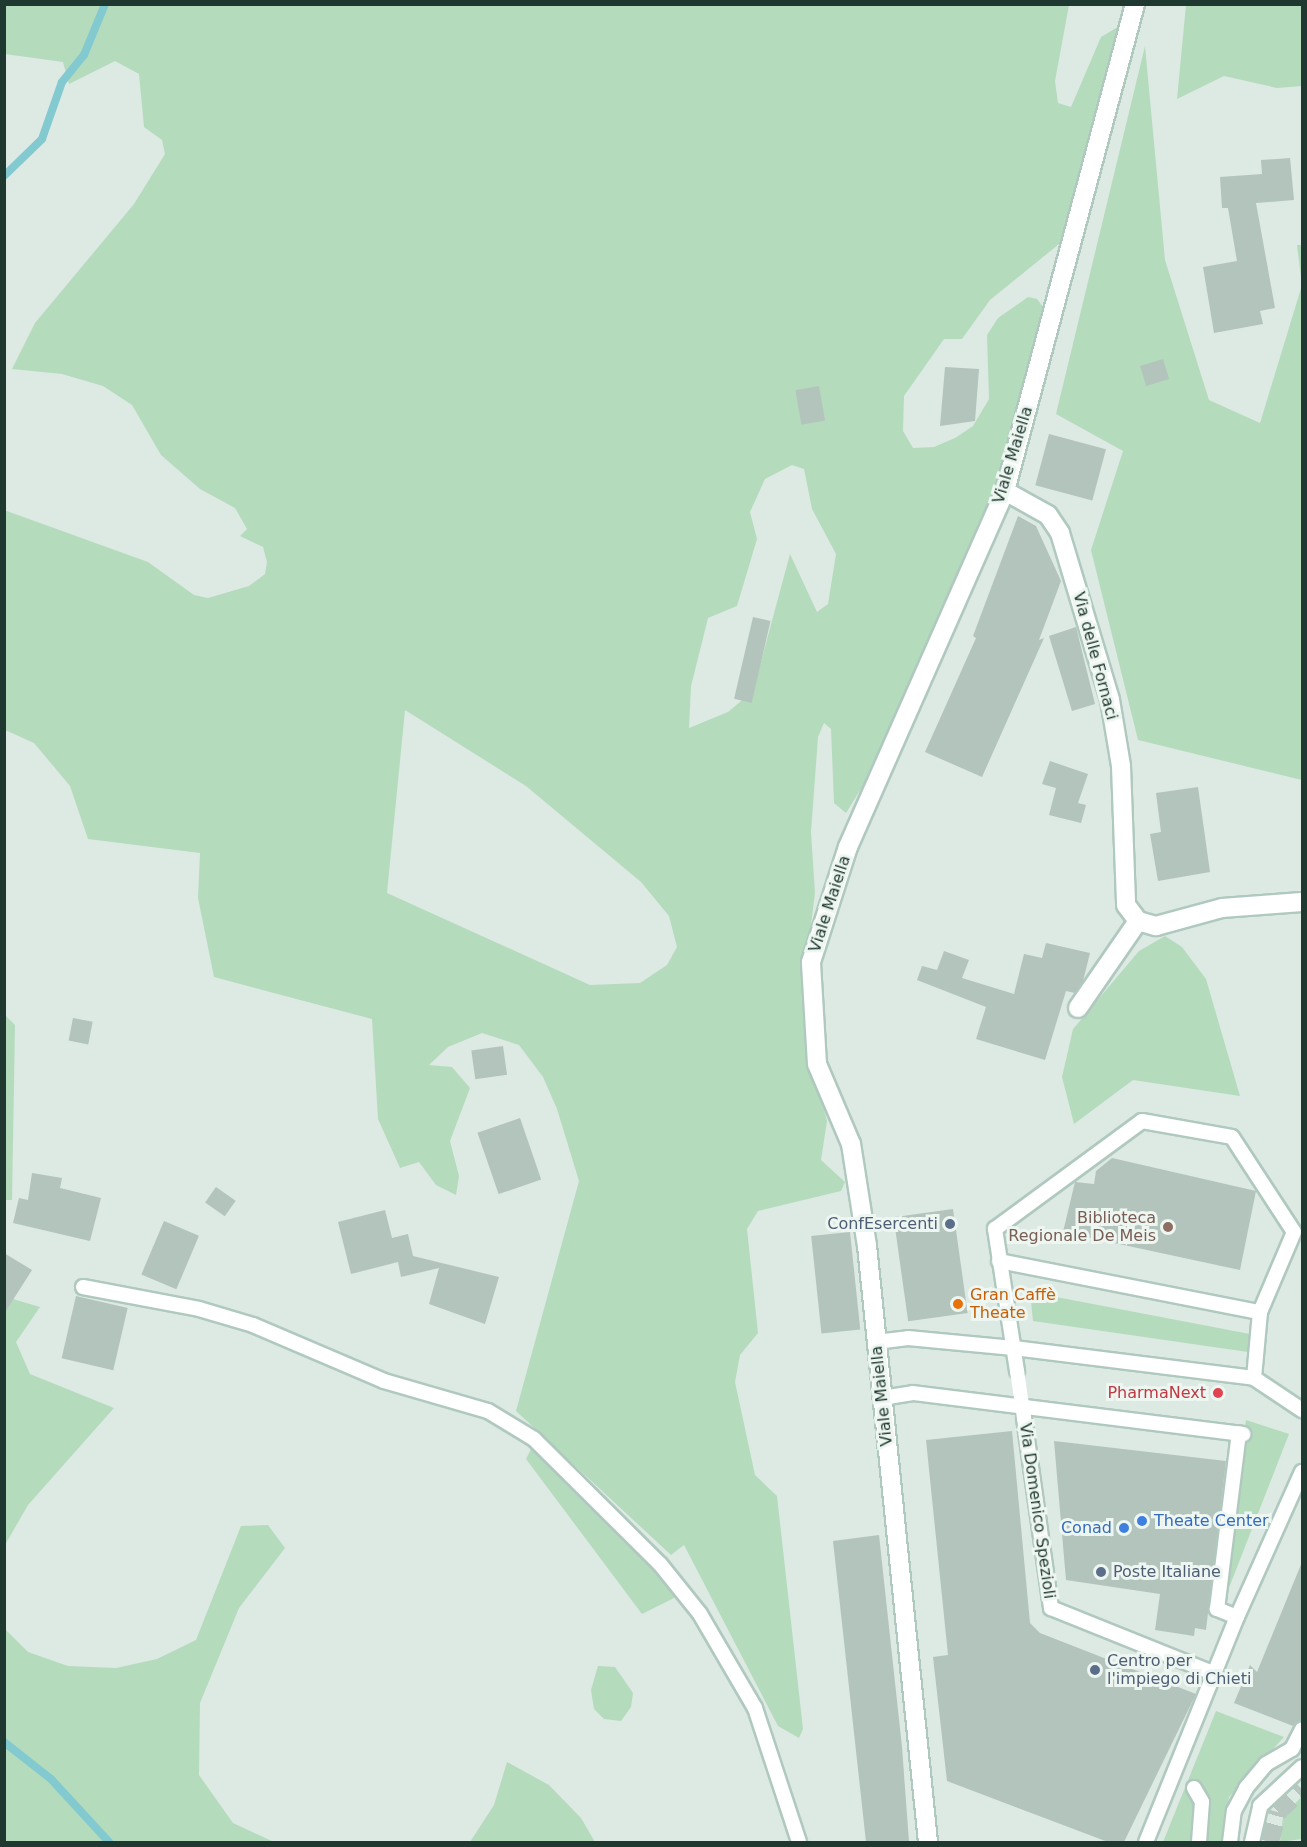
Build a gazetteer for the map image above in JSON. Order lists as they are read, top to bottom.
{
  "streets": {
    "main road": ["Viale Maiella", "Via delle Fornaci"],
    "lane": ["Via Domenico Spezioli"]
  },
  "crossings": [
    ["Viale Maiella", "Via delle Fornaci"]
  ],
  "places": [
    "ConfEsercenti",
    "Biblioteca Regionale De Meis",
    "Gran Caffè Theate",
    "PharmaNext",
    "Theate Center",
    "Conad",
    "Poste Italiane",
    "Centro per l'impiego di Chieti"
  ]
}
